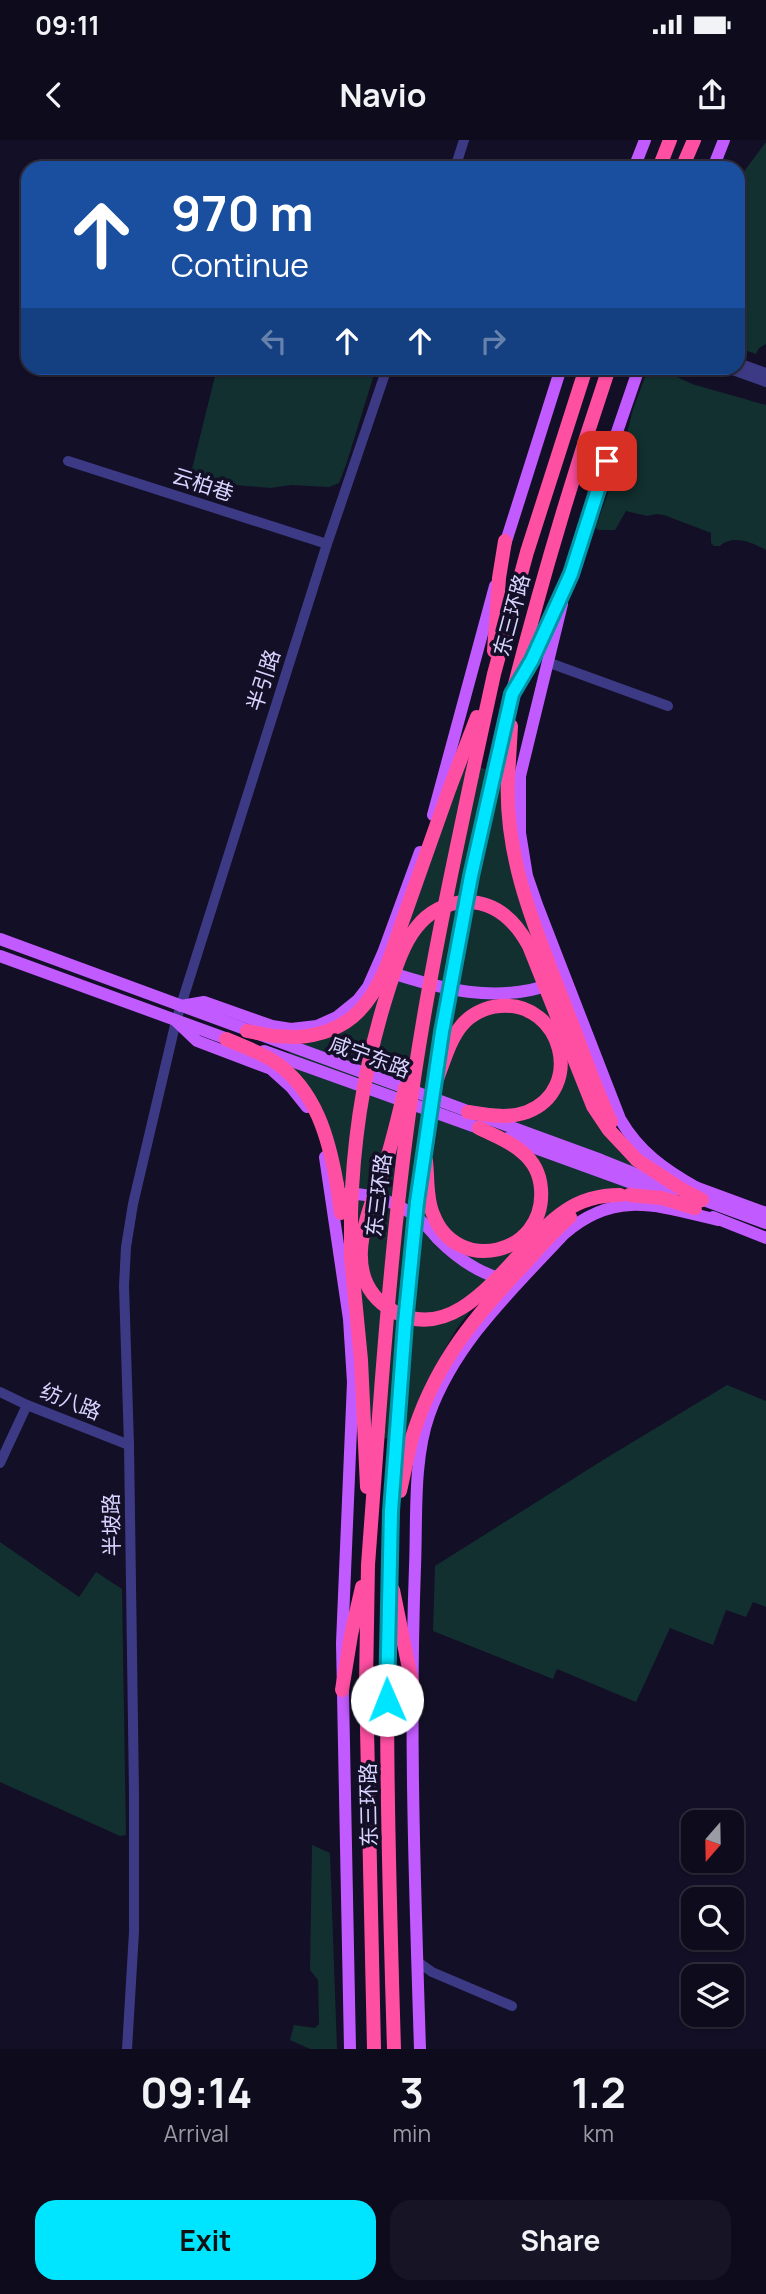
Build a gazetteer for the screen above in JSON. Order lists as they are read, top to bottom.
{
  "streets": {
    "highway": ["东三环路"],
    "main road": ["咸宁东路"],
    "street": [
      "云柏巷",
      "半引路",
      "纺八路",
      "半坡路"
    ]
  },
  "crossings": [
    ["云柏巷", "半引路"],
    ["半引路", "咸宁东路"],
    ["半引路", "半坡路"],
    ["咸宁东路", "半坡路"],
    ["纺八路", "半坡路"]
  ],
  "north": "bottom",
  "page": {
    "status": "09:11",
    "header": "Navio",
    "turn": ["970 m", "Continue"],
    "eta": [
      "09:14",
      "Arrival",
      "3",
      "min",
      "1.2",
      "km"
    ],
    "buttons": ["Exit", "Share"]
  }
}
